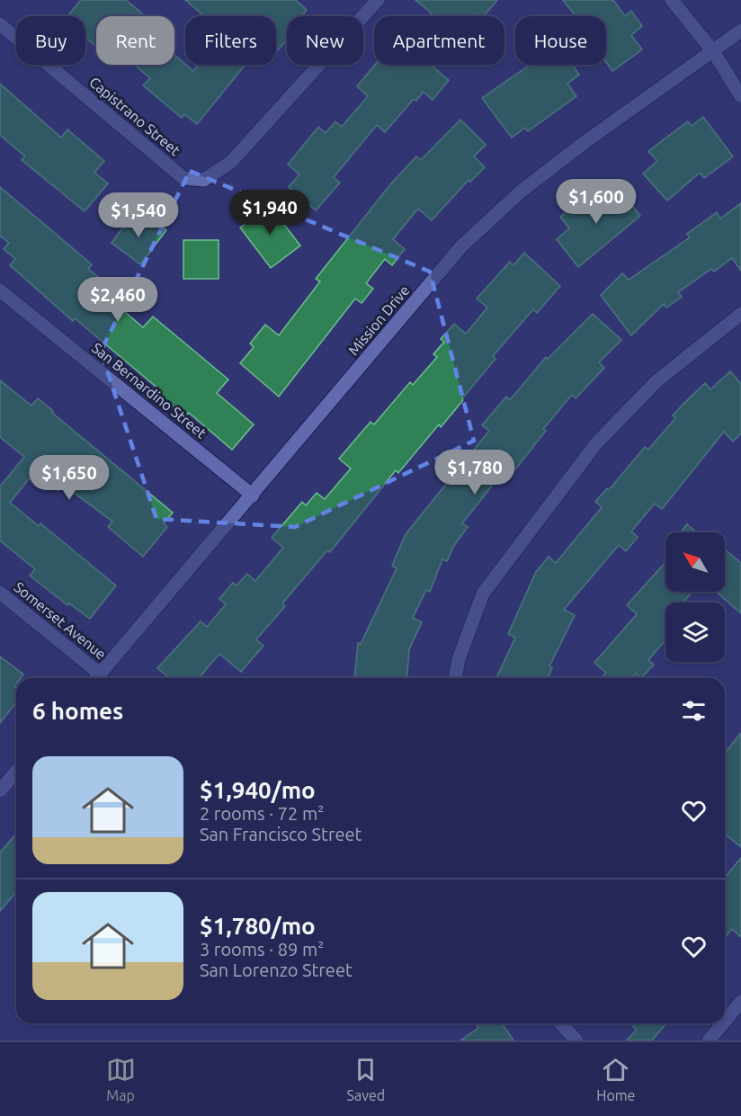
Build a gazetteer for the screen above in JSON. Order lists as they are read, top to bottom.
{
  "streets": {
    "street": [
      "Capistrano Street",
      "Mission Drive",
      "San Bernardino Street",
      "Somerset Avenue"
    ]
  },
  "crossings": [
    ["Mission Drive", "San Bernardino Street"]
  ],
  "north": "top left",
  "page": {
    "chip": [
      "Buy",
      "Rent",
      "Filters",
      "New",
      "Apartment",
      "House"
    ],
    "price": [
      "$1,600",
      "$1,940",
      "$1,540",
      "$2,460",
      "$1,780",
      "$1,650"
    ],
    "heading": "6 homes",
    "list": [
      {
        "name": "$1,940/mo",
        "note": "2 rooms · 72 m² · San Francisco Street"
      },
      {
        "name": "$1,780/mo",
        "note": "3 rooms · 89 m² · San Lorenzo Street"
      }
    ],
    "tabs": ["Map", "Saved", "Home"]
  }
}
